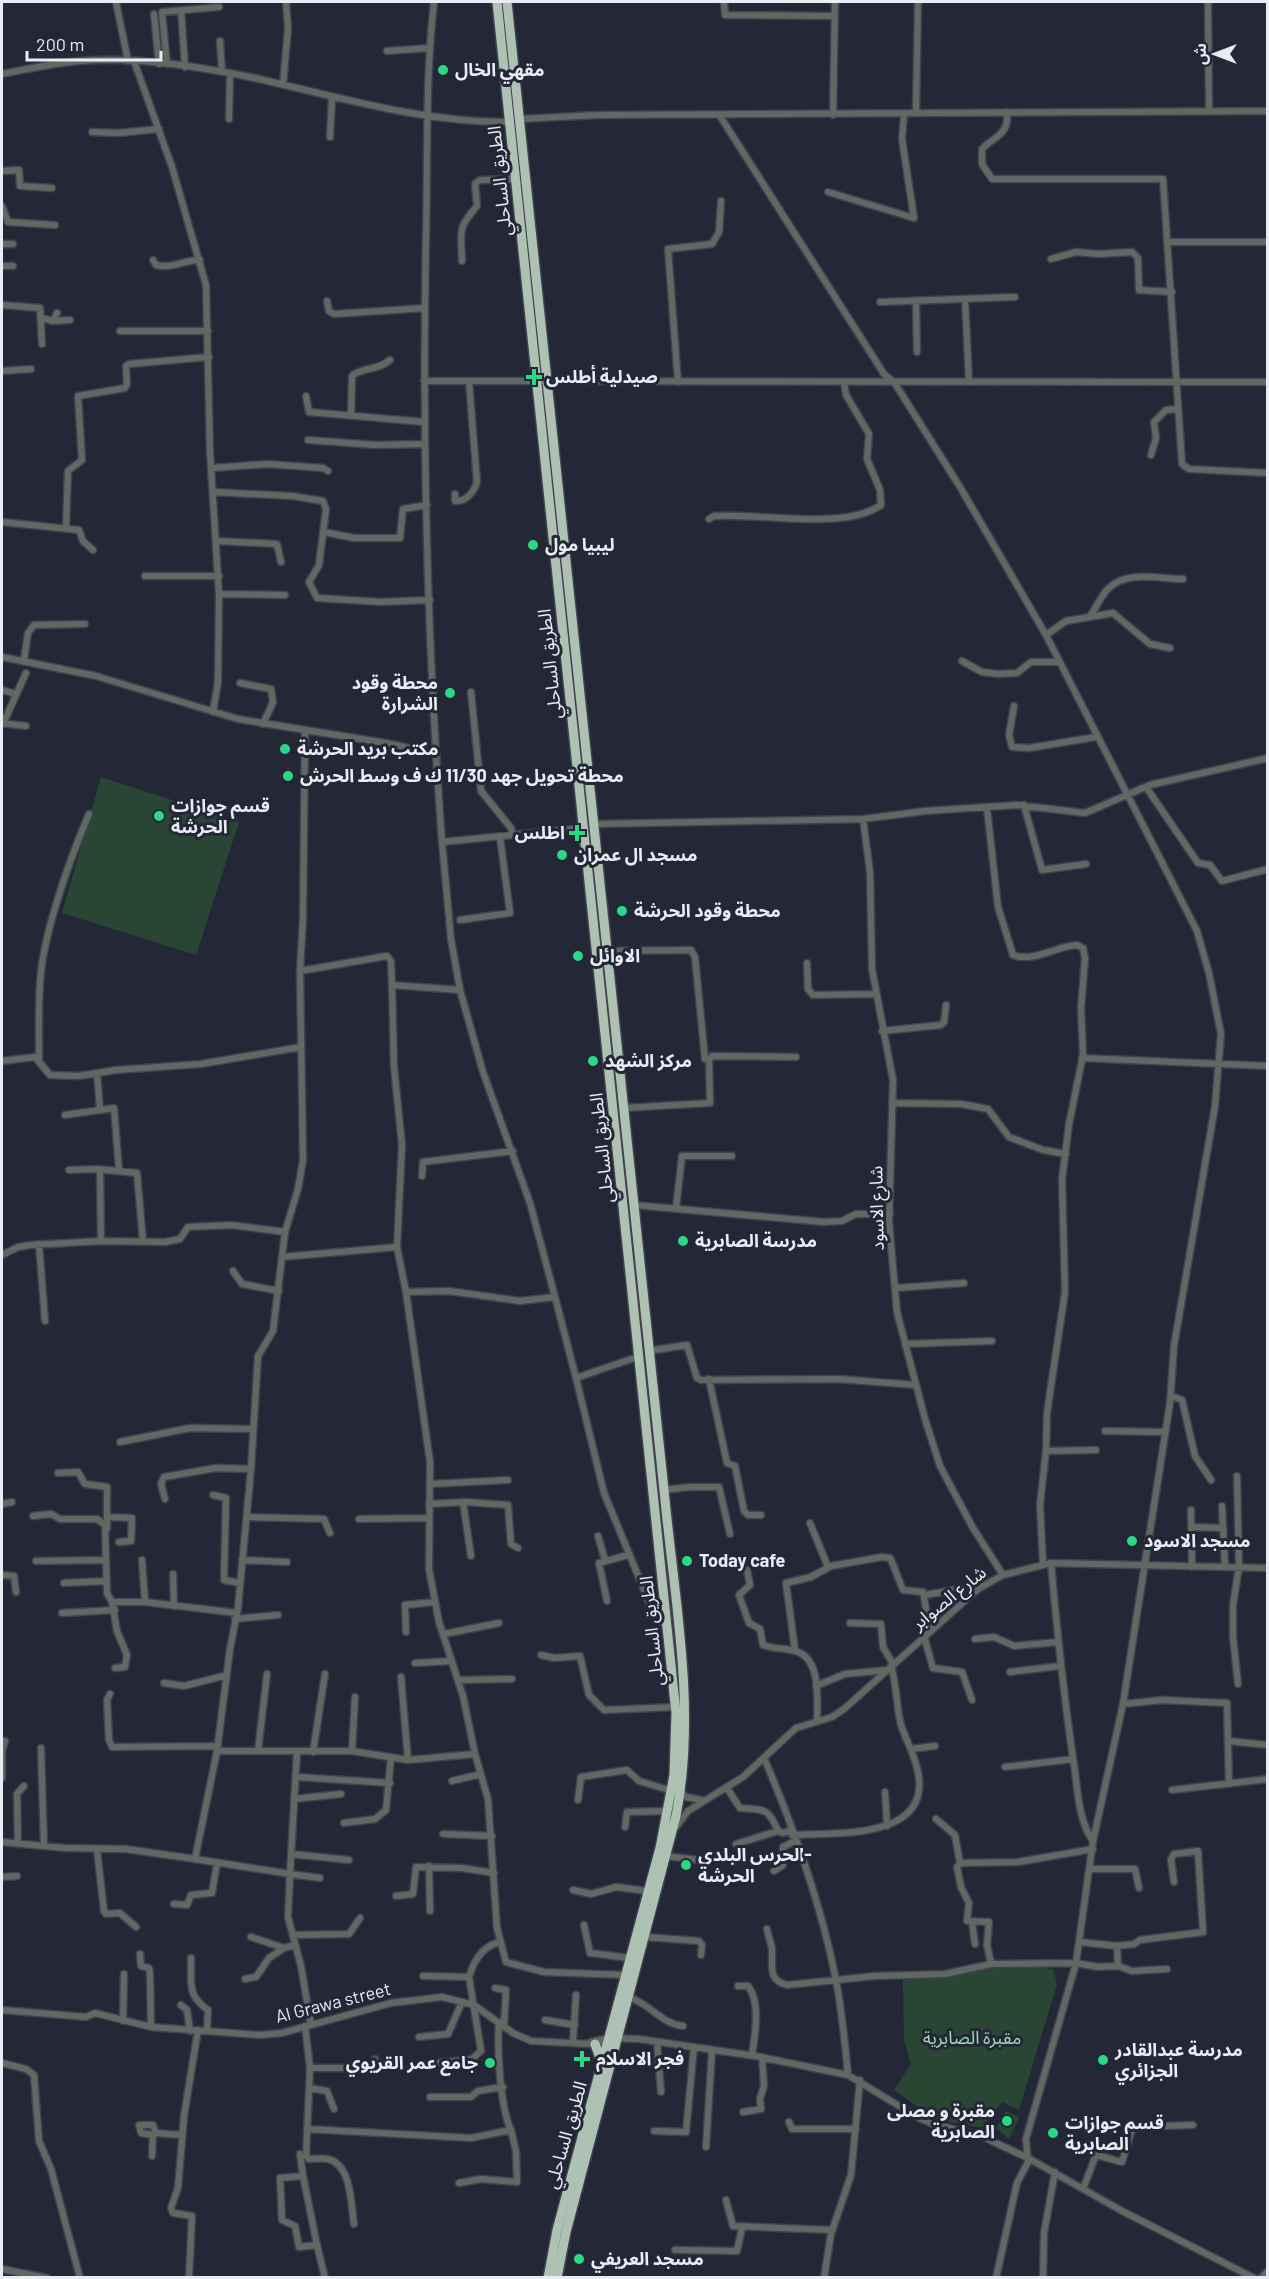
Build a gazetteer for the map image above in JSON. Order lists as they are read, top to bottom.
{
  "streets": {
    "highway": ["الطريق الساحلي"],
    "street": ["شارع الاسود", "شارع الصوابر", "Al Grawa street"]
  },
  "crossings": [
    ["الطريق الساحلي", "شارع الصوابر"],
    ["الطريق الساحلي", "Al Grawa street"],
    ["شارع الاسود", "شارع الصوابر"]
  ],
  "parks": ["مقبرة الصابرية"],
  "places": {
    "other": [
      "مقهي الخال",
      "ليبيا مول",
      "محطة وقود الشرارة",
      "مكتب بريد الحرشة",
      "محطة تحويل جهد 11/30 ك ف وسط الحرش",
      "قسم جوازات الحرشة",
      "مسجد ال عمران",
      "محطة وقود الحرشة",
      "الاوائل",
      "مركز الشهد",
      "مدرسة الصابرية",
      "مسجد الاسود",
      "Today cafe",
      "الحرس البلدي- الحرشة",
      "مدرسة عبدالقادر الجزائري",
      "جامع عمر القريوي",
      "مقبرة و مصلى الصابرية",
      "قسم جوازات الصابرية",
      "مسجد العريفي"
    ],
    "health": ["صيدلية أطلس", "اطلس", "فجر الاسلام"]
  },
  "scale_bar": "200 m",
  "north": "left"
}
